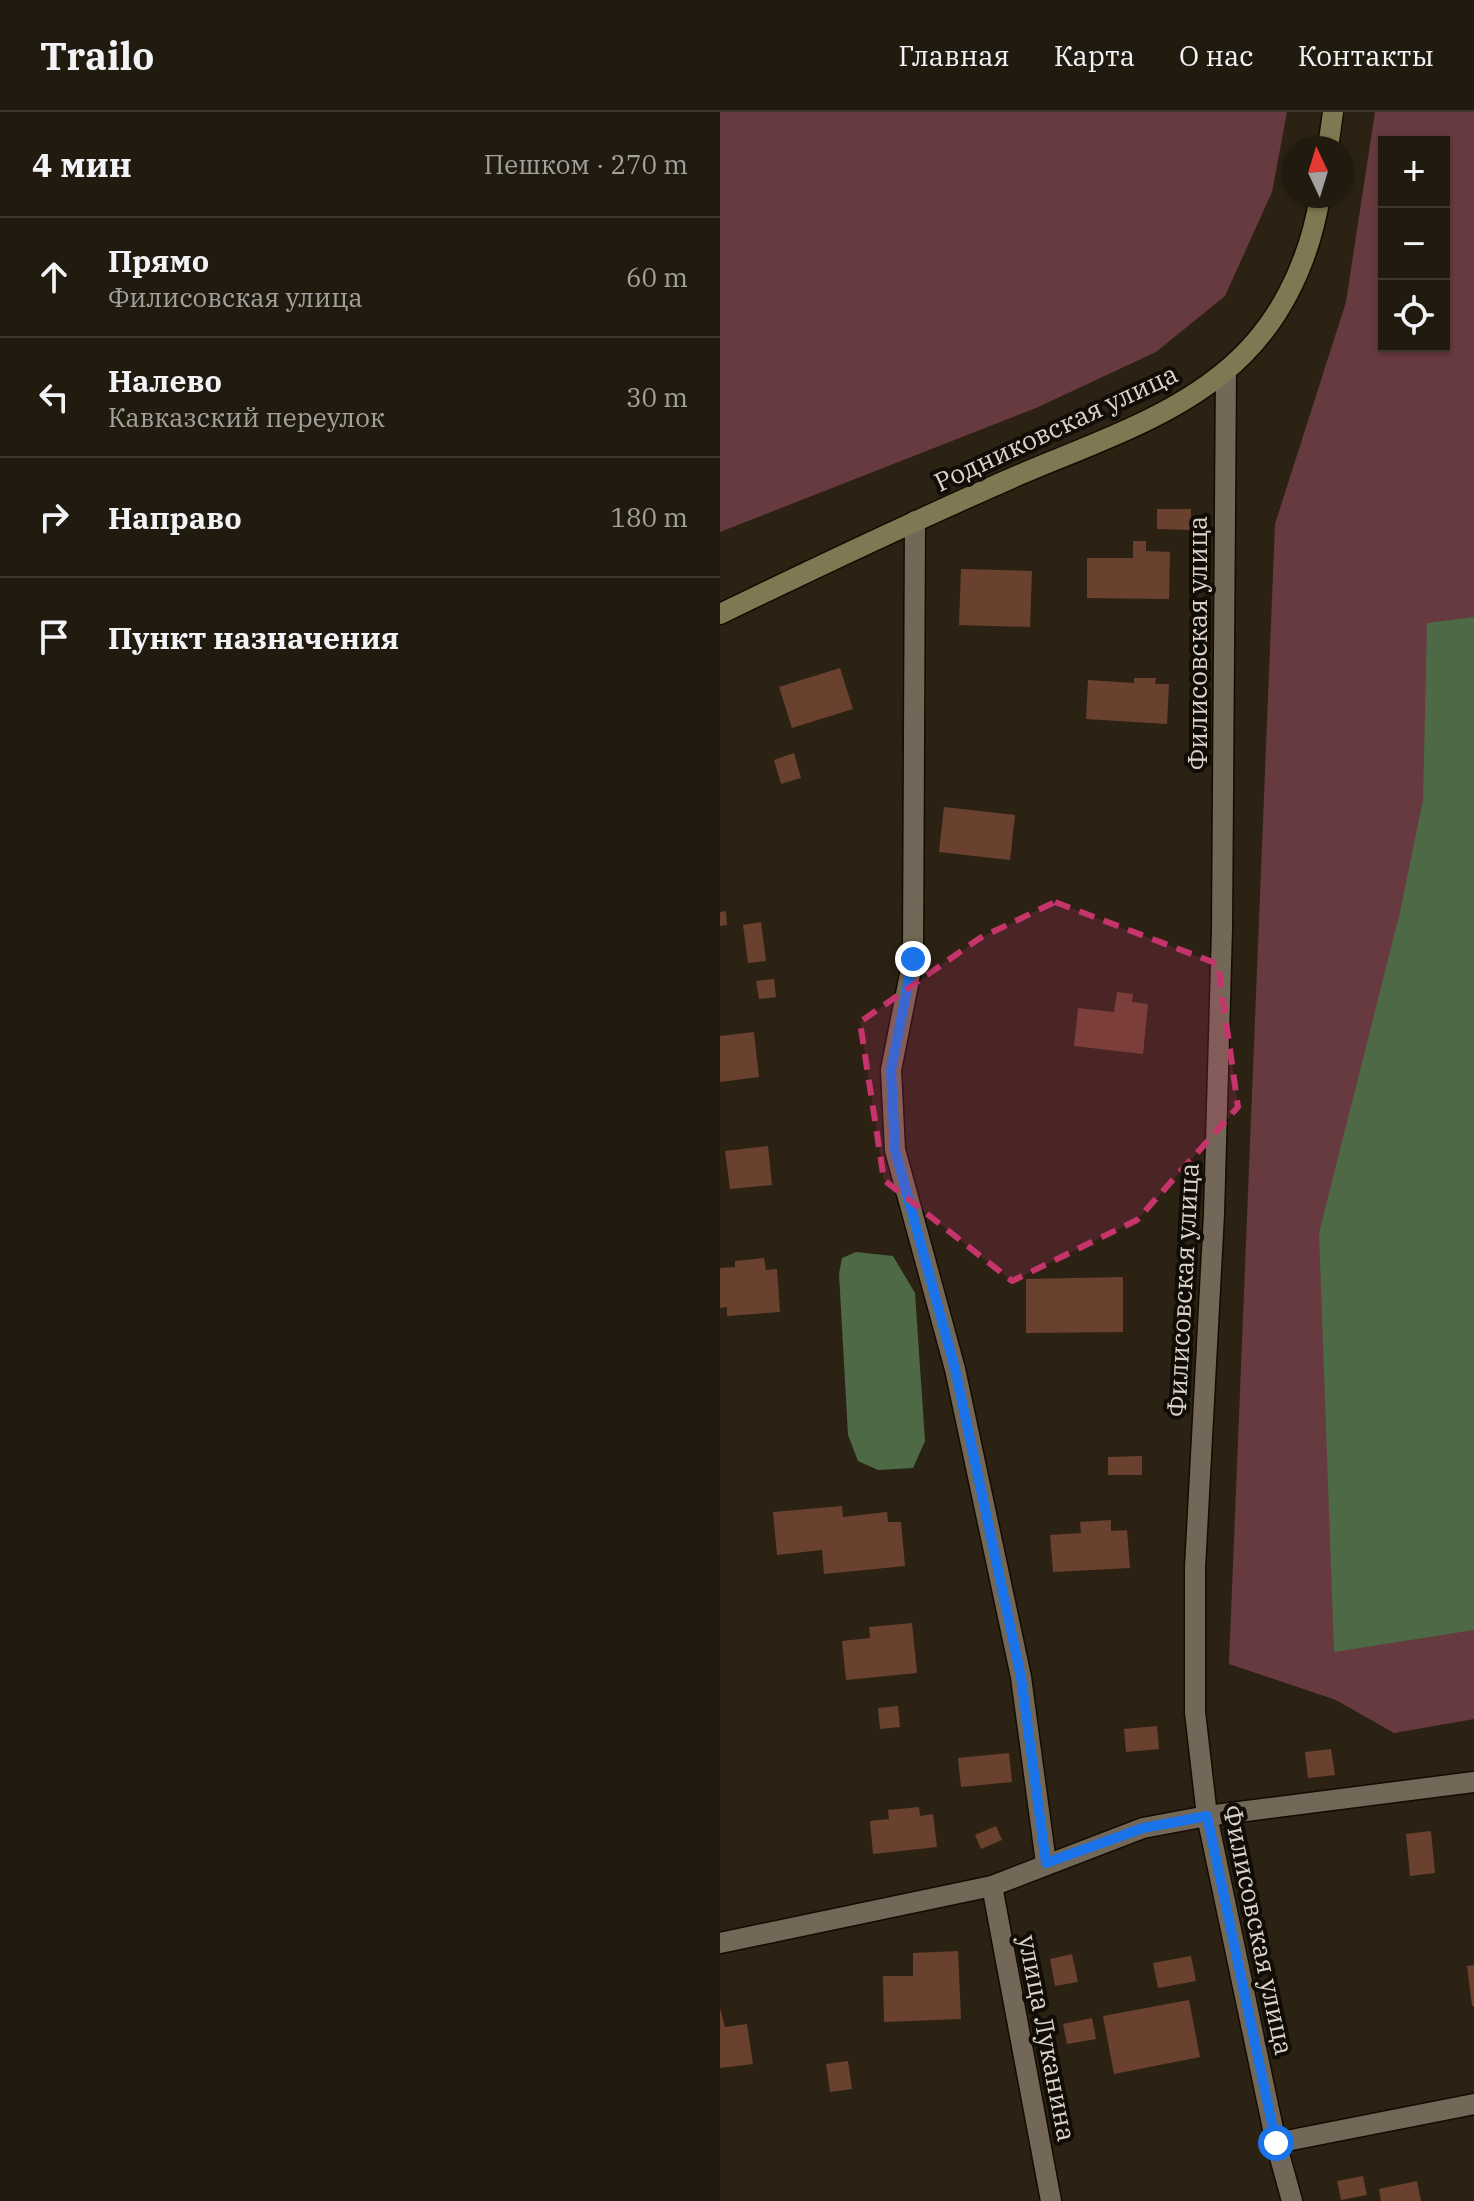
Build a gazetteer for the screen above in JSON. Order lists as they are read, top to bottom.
{
  "streets": {
    "main road": ["Родниковская улица"],
    "street": ["Филисовская улица", "улица Луканина"]
  },
  "crossings": [
    ["Родниковская улица", "Филисовская улица"]
  ],
  "north": "top",
  "page": {
    "header": "Trailo",
    "nav": [
      "Главная",
      "Карта",
      "О нас",
      "Контакты"
    ],
    "heading": ["4 мин", "Пешком · 270 m"],
    "map_buttons": ["+", "−"],
    "list": [
      ["Прямо", "Филисовская улица", "60 m"],
      ["Налево", "Кавказский переулок", "30 m"],
      ["Направо", "180 m"],
      "Пункт назначения"
    ]
  }
}
